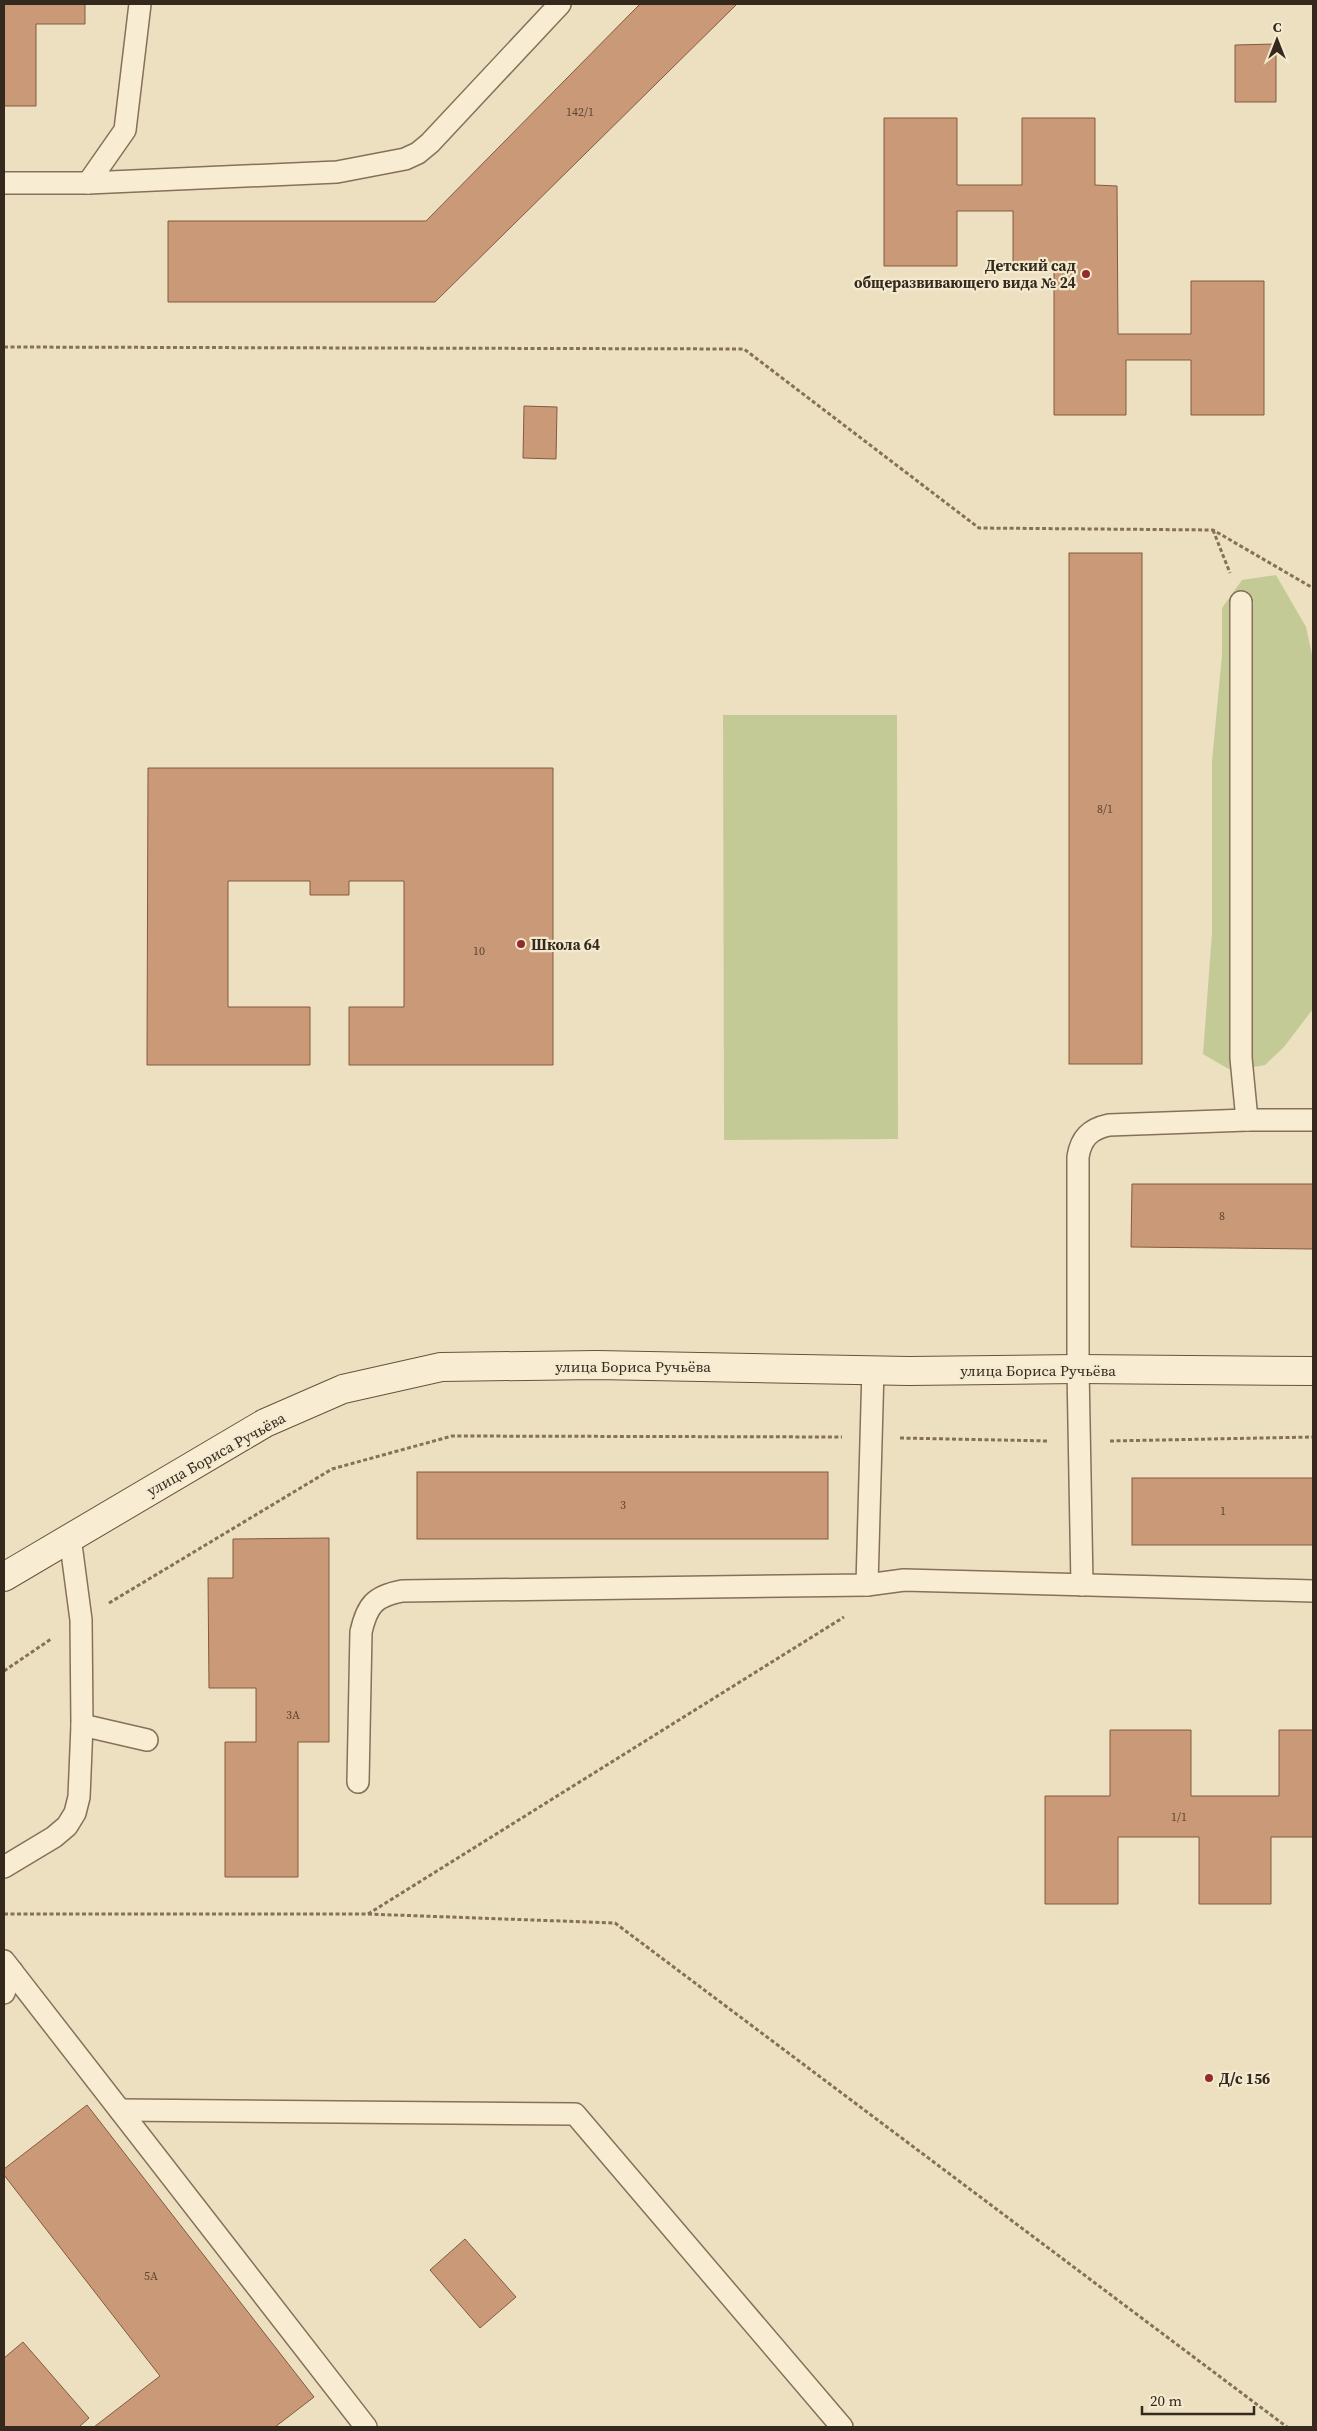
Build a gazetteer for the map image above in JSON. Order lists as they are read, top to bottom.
{
  "streets": {
    "street": ["улица Бориса Ручьёва"]
  },
  "places": ["Детский сад общеразвивающего вида № 24", "Школа 64", "Д/с 156"],
  "house_numbers": [
    "142/1",
    "8/1",
    "10",
    "8",
    "3",
    "1",
    "3А",
    "1/1",
    "5А"
  ],
  "scale_bar": "20 m",
  "north": "top"
}
